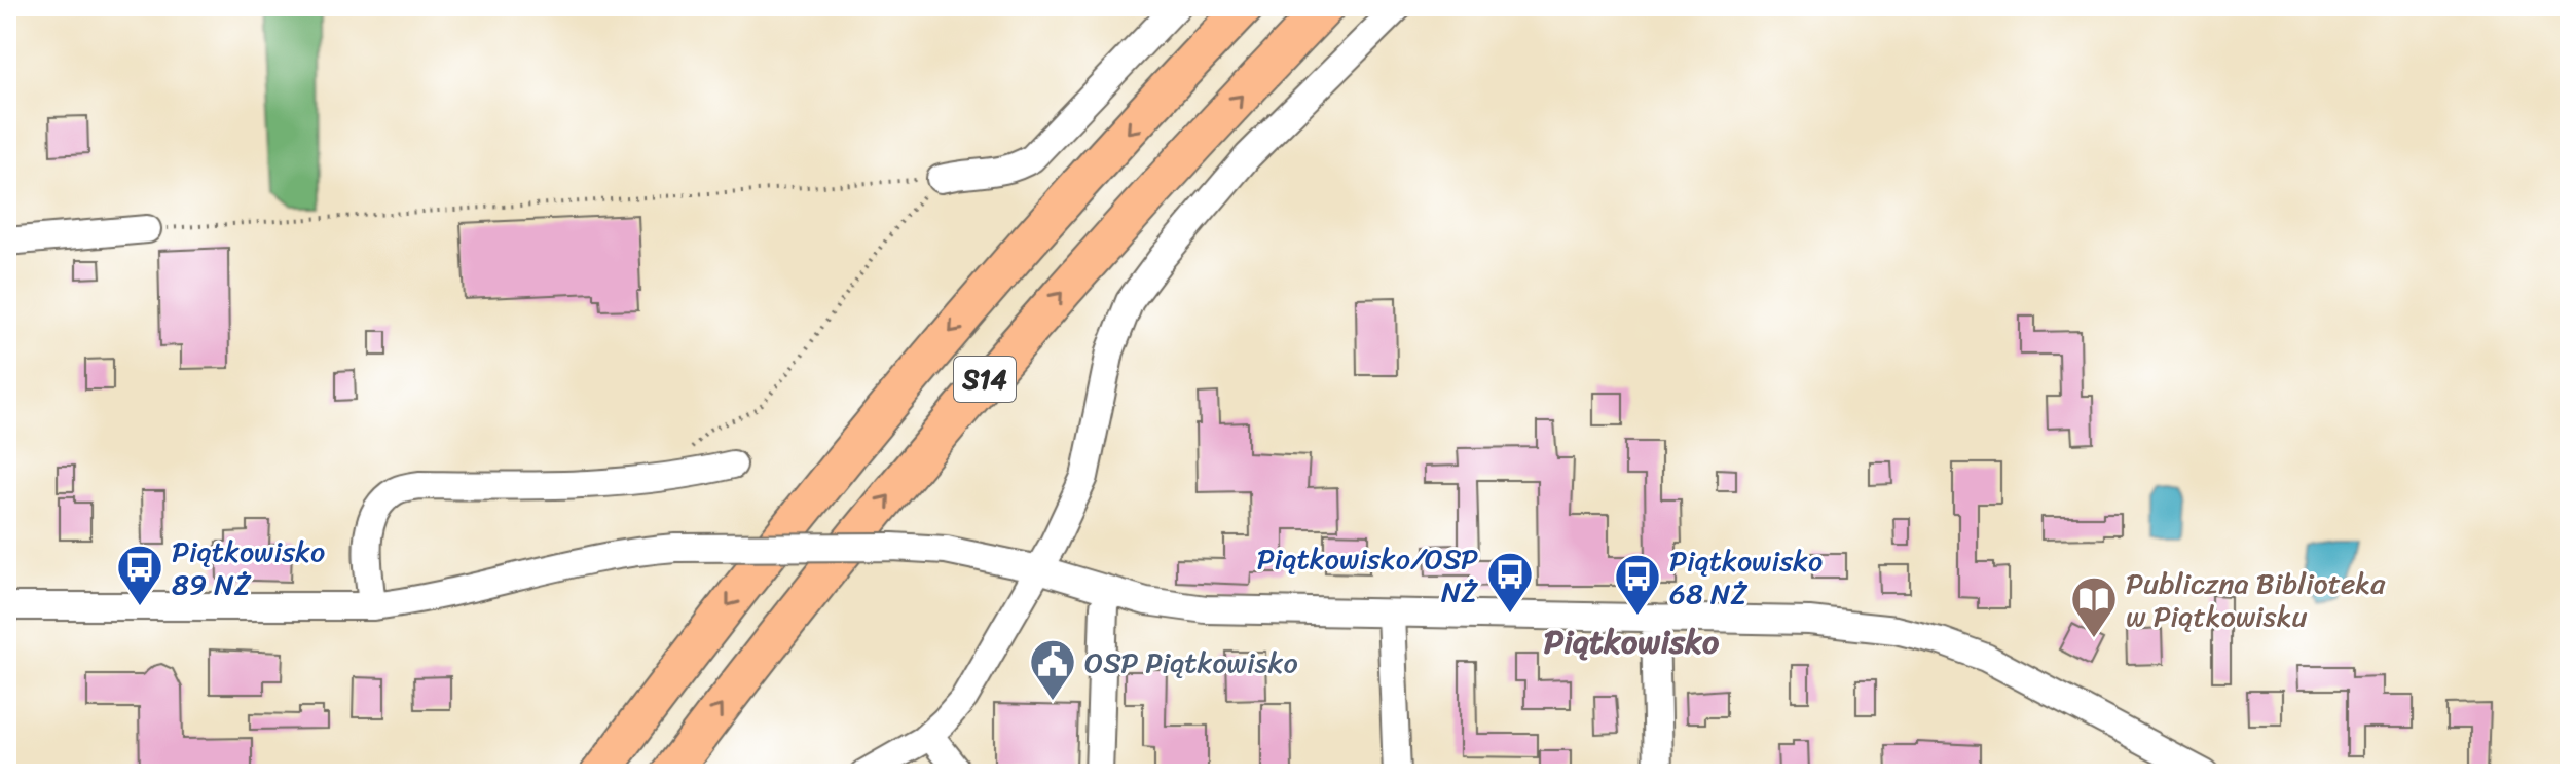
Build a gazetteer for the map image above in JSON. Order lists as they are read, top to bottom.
{
  "streets": {
    "highway": ["S14"]
  },
  "districts": ["Piątkowisko"],
  "places": {
    "bus stop": ["Piątkowisko 89 NŻ", "Piątkowisko/OSP NŻ", "Piątkowisko 68 NŻ"],
    "library": ["Publiczna Biblioteka w Piątkowisku"],
    "public building": ["OSP Piątkowisko"]
  }
}
